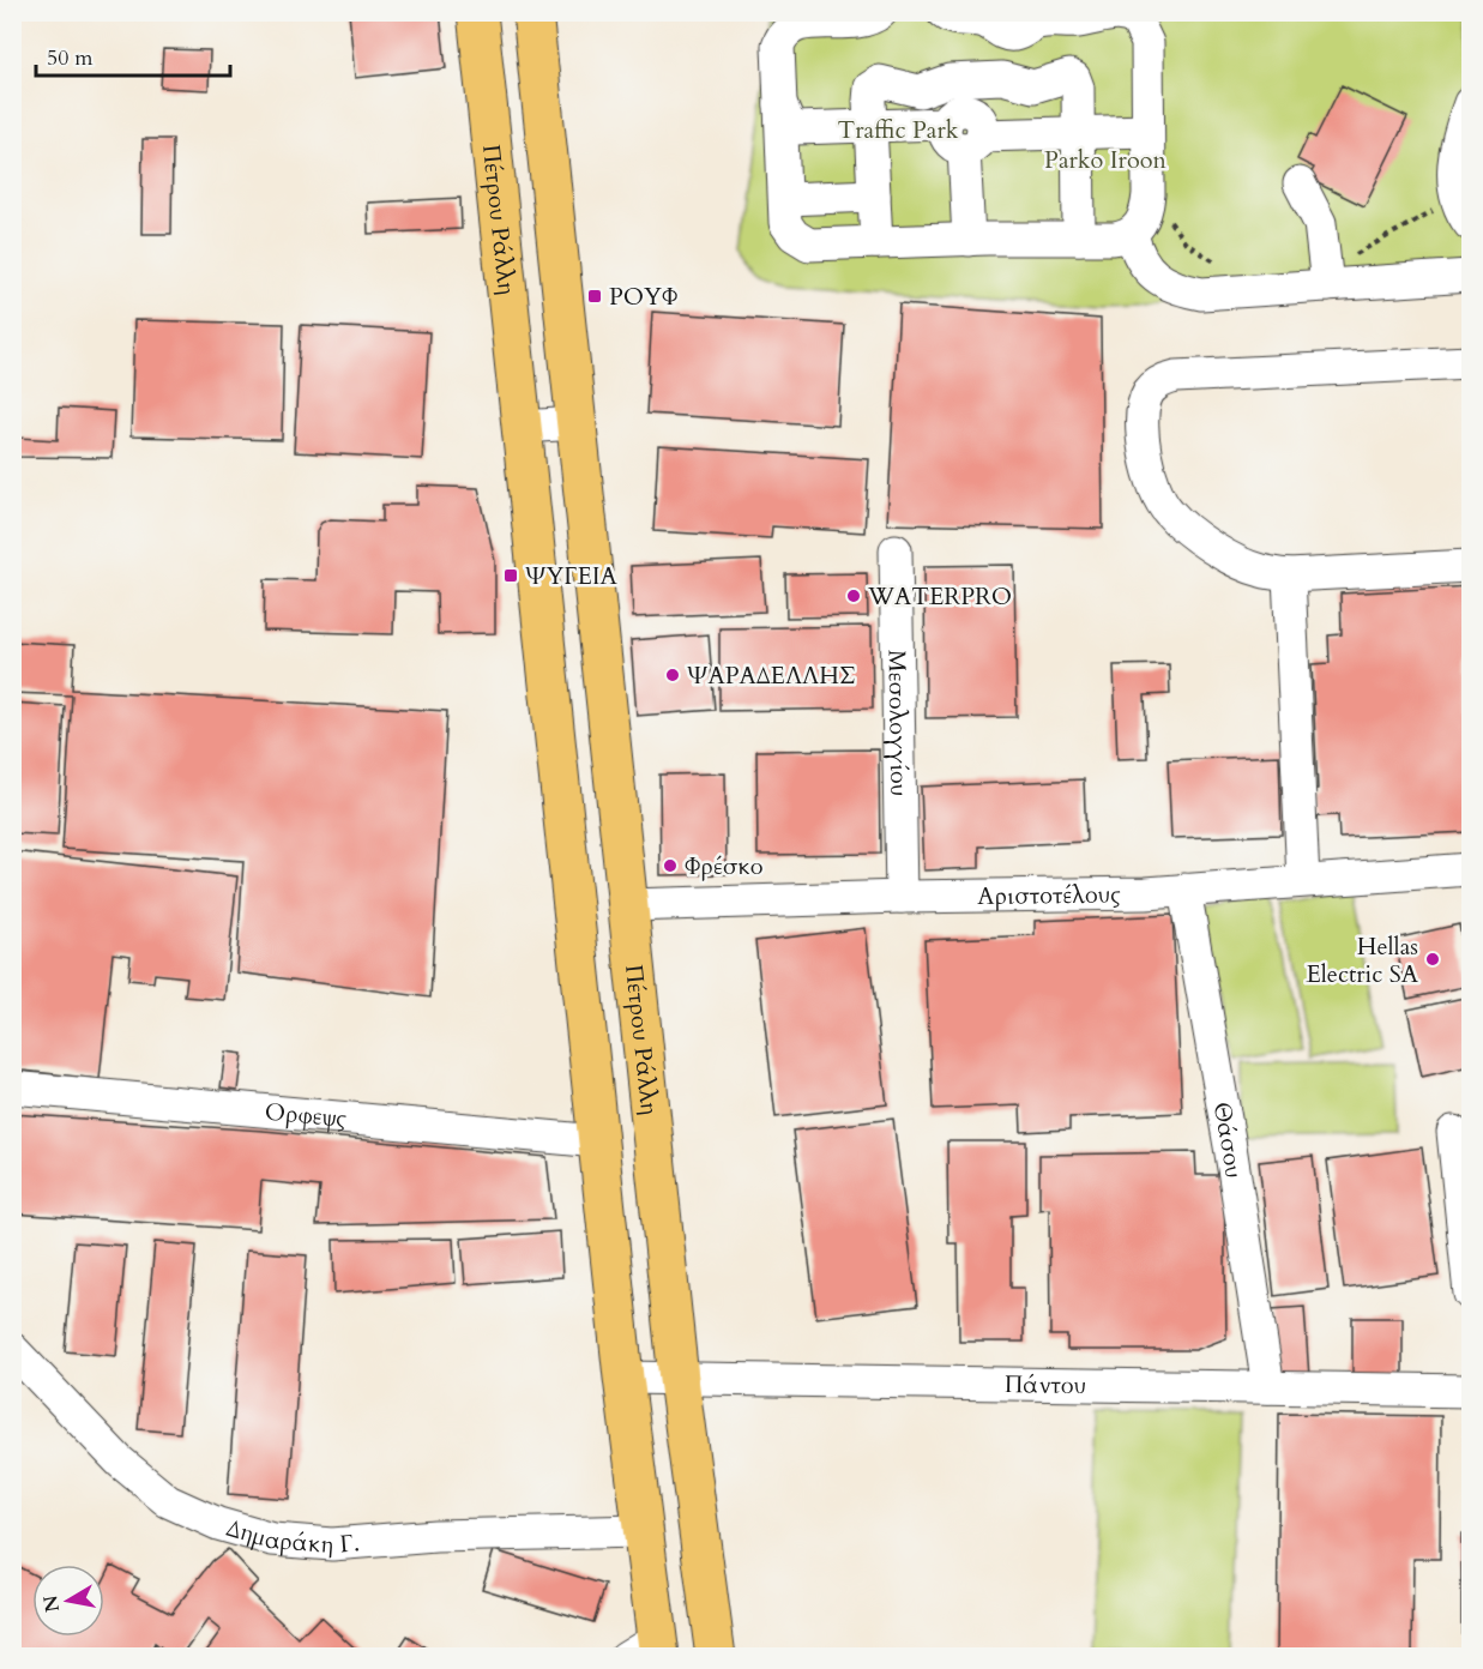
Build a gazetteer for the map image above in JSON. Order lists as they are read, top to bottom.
{
  "streets": {
    "main road": ["Πέτρου Ράλλη"],
    "street": [
      "Μεσολογγίου",
      "Αριστοτέλους",
      "Ορφεψς",
      "Θάσου",
      "Πάντου",
      "Δημαράκη Γ."
    ]
  },
  "crossings": [
    ["Πέτρου Ράλλη", "Αριστοτέλους"],
    ["Πέτρου Ράλλη", "Ορφεψς"],
    ["Πέτρου Ράλλη", "Πάντου"],
    ["Πέτρου Ράλλη", "Δημαράκη Γ."],
    ["Μεσολογγίου", "Αριστοτέλους"],
    ["Αριστοτέλους", "Θάσου"],
    ["Θάσου", "Πάντου"]
  ],
  "parks": ["Traffic Park", "Parko Iroon"],
  "places": {
    "transit": ["ΡΟΥΦ", "ΨΥΓΕΙΑ"],
    "other": [
      "WATERPRO",
      "ΨΑΡΑΔΕΛΛΗΣ",
      "Φρέσκο",
      "Hellas Electric SA"
    ]
  },
  "scale_bar": "50 m",
  "north": "left"
}
